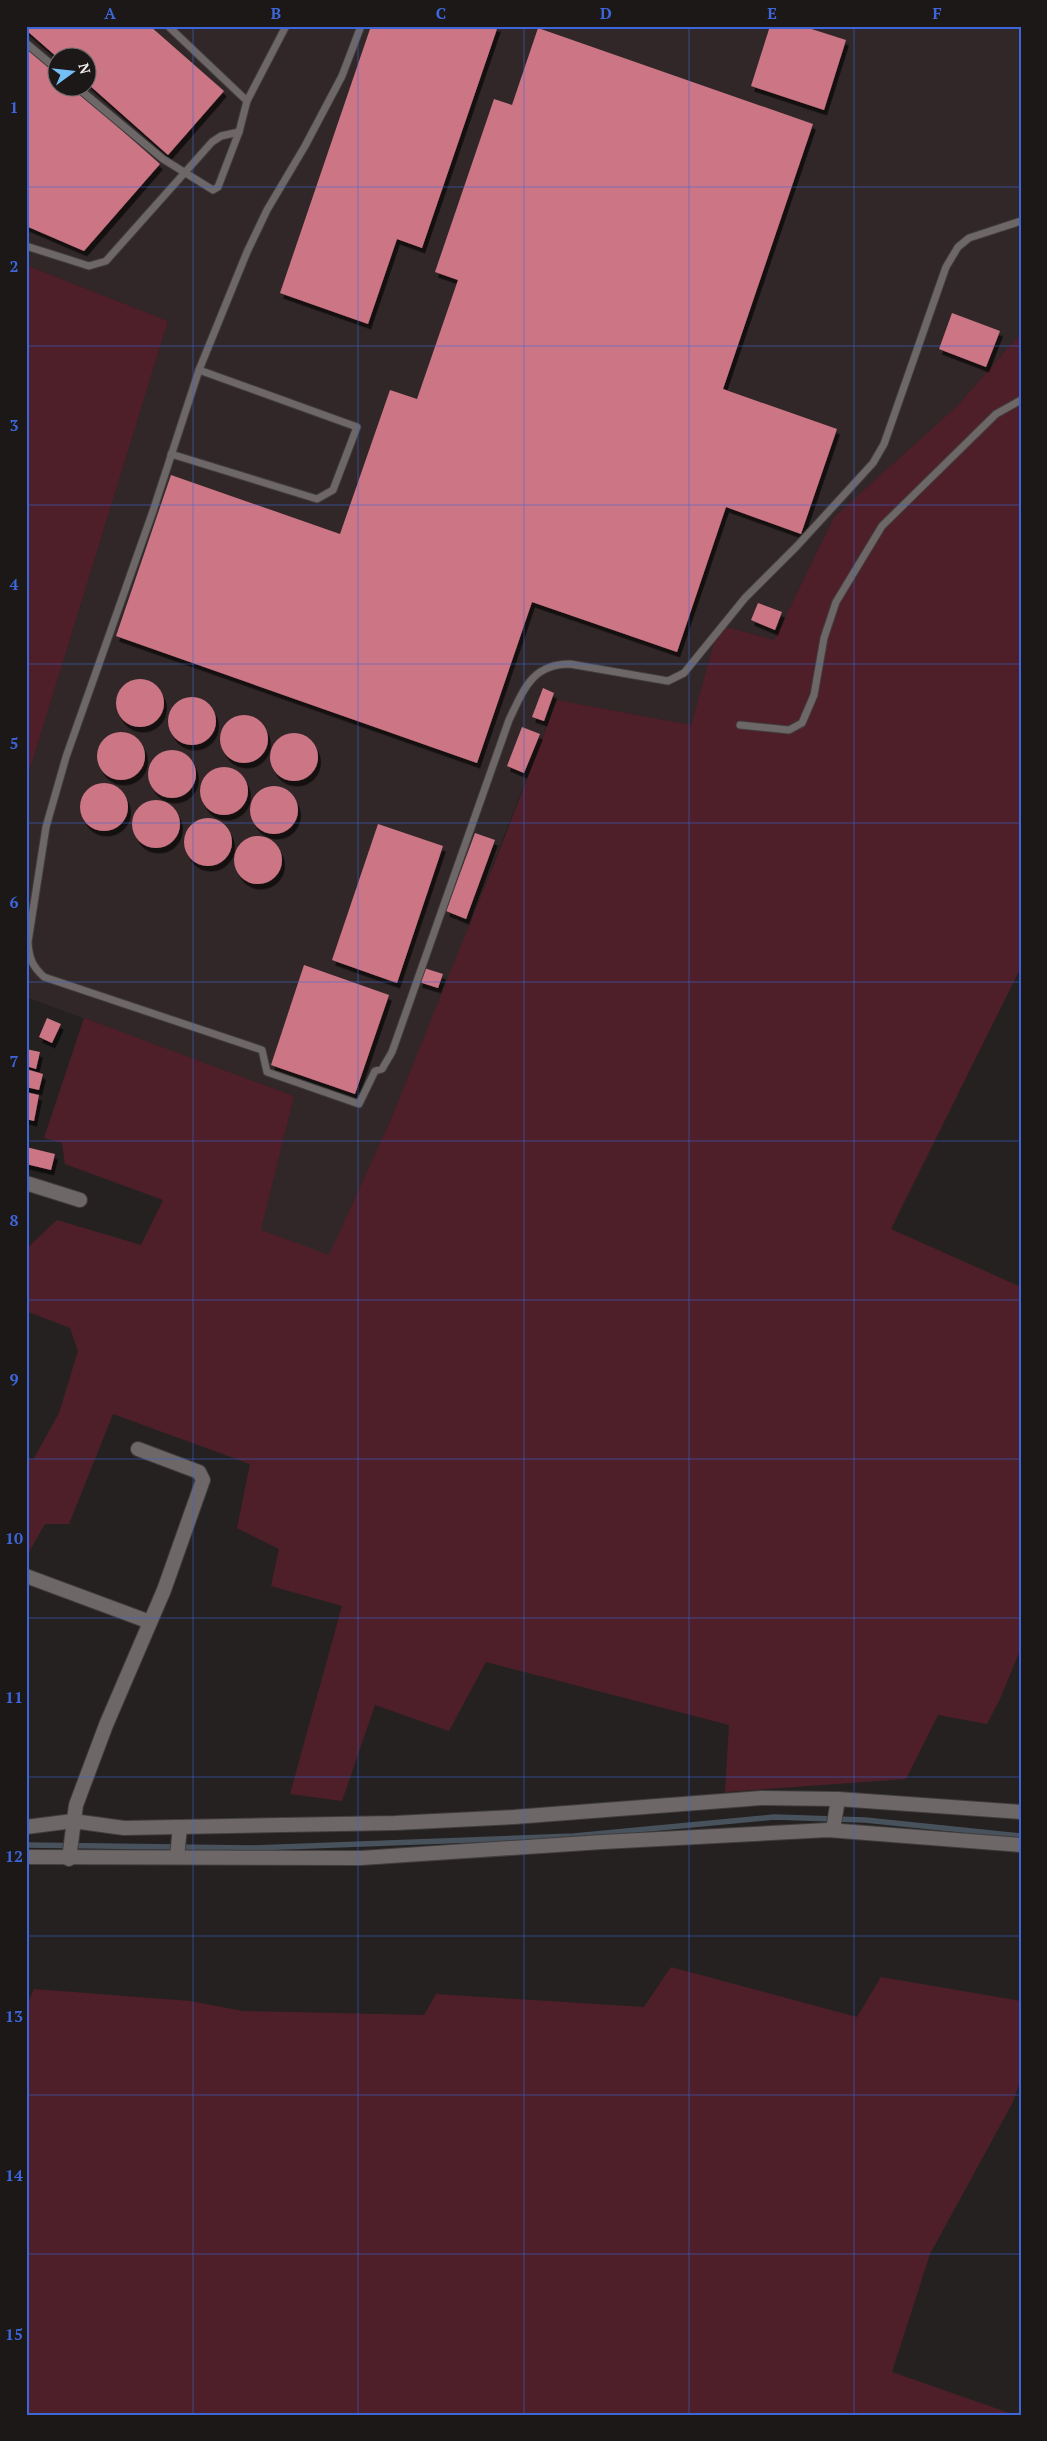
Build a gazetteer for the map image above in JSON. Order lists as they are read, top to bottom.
{
  "north": "right",
  "grid": {
    "columns": [
      "A",
      "B",
      "C",
      "D",
      "E",
      "F"
    ],
    "rows": [
      "1",
      "2",
      "3",
      "4",
      "5",
      "6",
      "7",
      "8",
      "9",
      "10",
      "11",
      "12",
      "13",
      "14",
      "15"
    ]
  }
}
